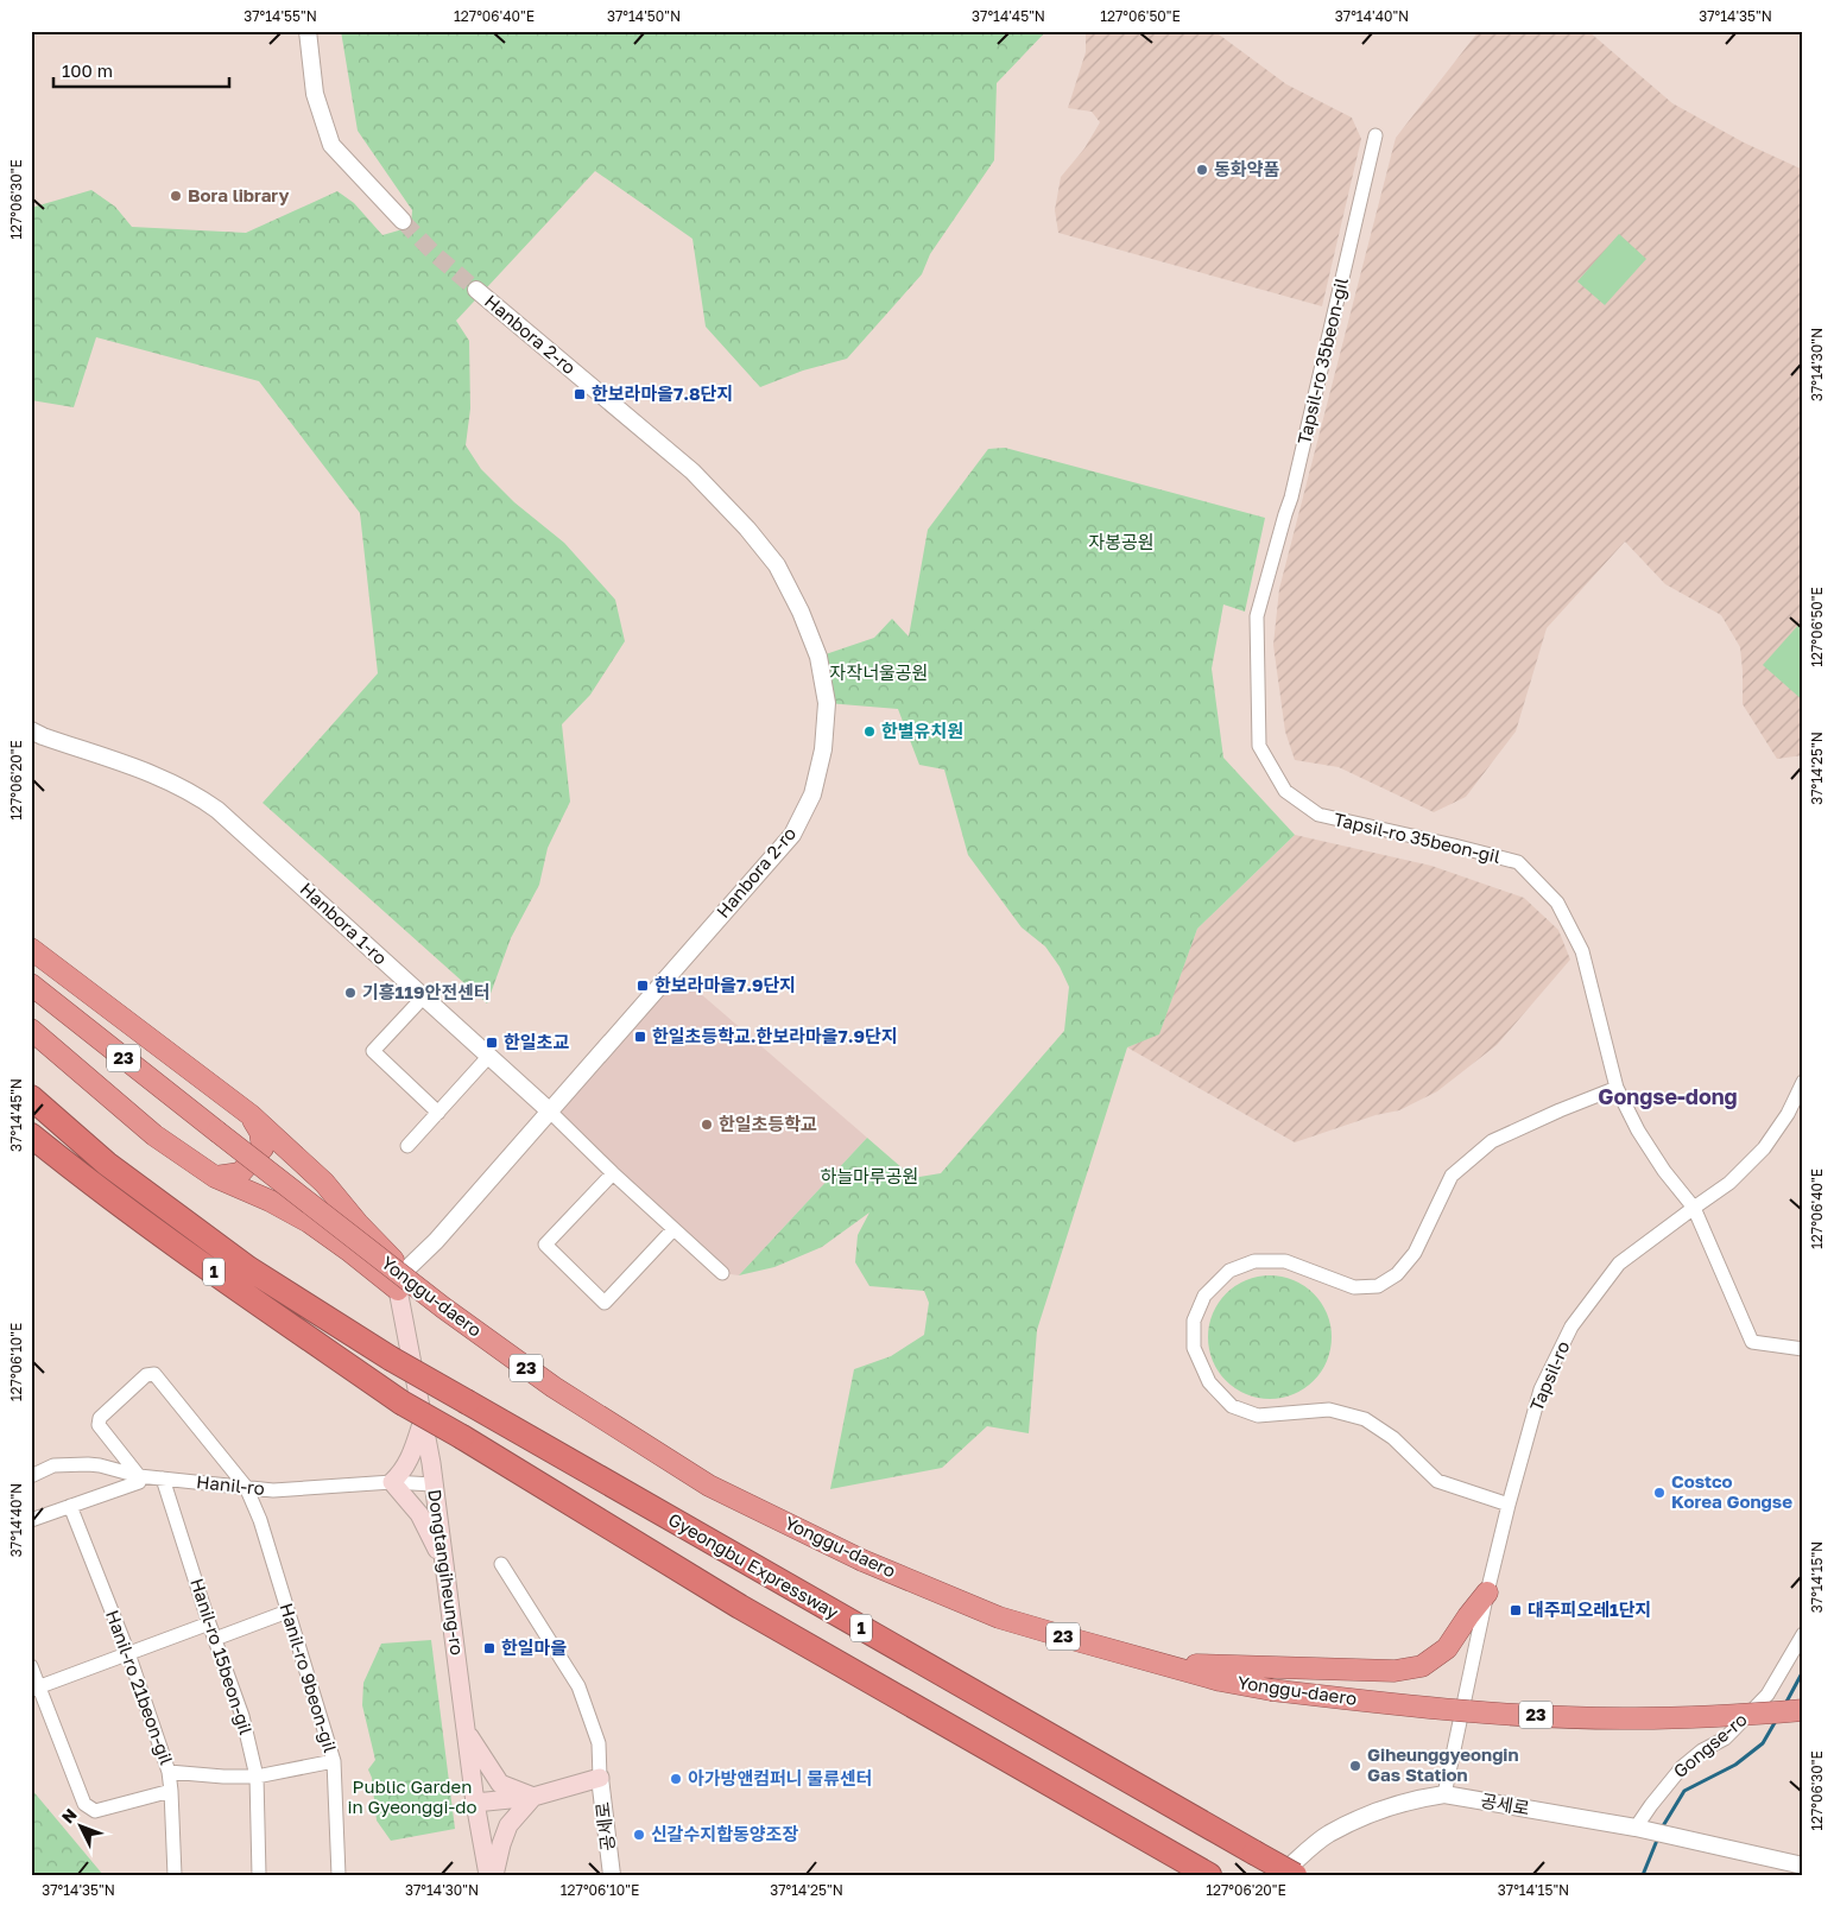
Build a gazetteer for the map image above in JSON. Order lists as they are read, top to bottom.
{
  "streets": {
    "highway": [
      "23",
      "1",
      "Yonggu-daero",
      "Gyeongbu Expressway"
    ],
    "main road": ["Dongtangiheung-ro"],
    "street": [
      "Hanbora 2-ro",
      "Tapsil-ro 35beon-gil",
      "Hanbora 1-ro",
      "Tapsil-ro",
      "Hanil-ro",
      "Hanil-ro 15beon-gil",
      "Hanil-ro 9beon-gil",
      "Hanil-ro 21beon-gil",
      "Gongse-ro",
      "공세로"
    ]
  },
  "crossings": [
    ["Hanbora 2-ro", "Hanbora 1-ro"],
    ["Hanbora 2-ro", "Dongtangiheung-ro"],
    ["Tapsil-ro 35beon-gil", "Tapsil-ro"],
    ["Tapsil-ro", "공세로"],
    ["Hanil-ro", "Dongtangiheung-ro"],
    ["Hanil-ro", "Hanil-ro 15beon-gil"],
    ["Hanil-ro", "Hanil-ro 9beon-gil"],
    ["Gongse-ro", "공세로"]
  ],
  "districts": ["Gongse-dong"],
  "parks": [
    "자봉공원",
    "자작너울공원",
    "하늘마루공원",
    "Public Garden in Gyeonggi-do"
  ],
  "places": {
    "other": [
      "동화약품",
      "Bora library",
      "한별유치원",
      "기흥119안전센터",
      "한일초등학교",
      "Costco Korea Gongse",
      "Giheunggyeongin Gas Station",
      "아가방앤컴퍼니 물류센터",
      "신갈수지합동양조장"
    ],
    "transit": [
      "한보라마을7.8단지",
      "한보라마을7.9단지",
      "한일초등학교.한보라마을7.9단지",
      "한일초교",
      "대주피오레1단지",
      "한일마을"
    ]
  },
  "scale_bar": "100 m",
  "north": "top left",
  "coordinates": [
    "37°14'55\"N",
    "127°06'40\"E",
    "37°14'50\"N",
    "37°14'45\"N",
    "127°06'50\"E",
    "37°14'40\"N",
    "37°14'35\"N",
    "127°06'30\"E",
    "37°14'30\"N",
    "37°14'25\"N",
    "127°06'20\"E",
    "127°06'10\"E",
    "37°14'15\"N"
  ]
}
